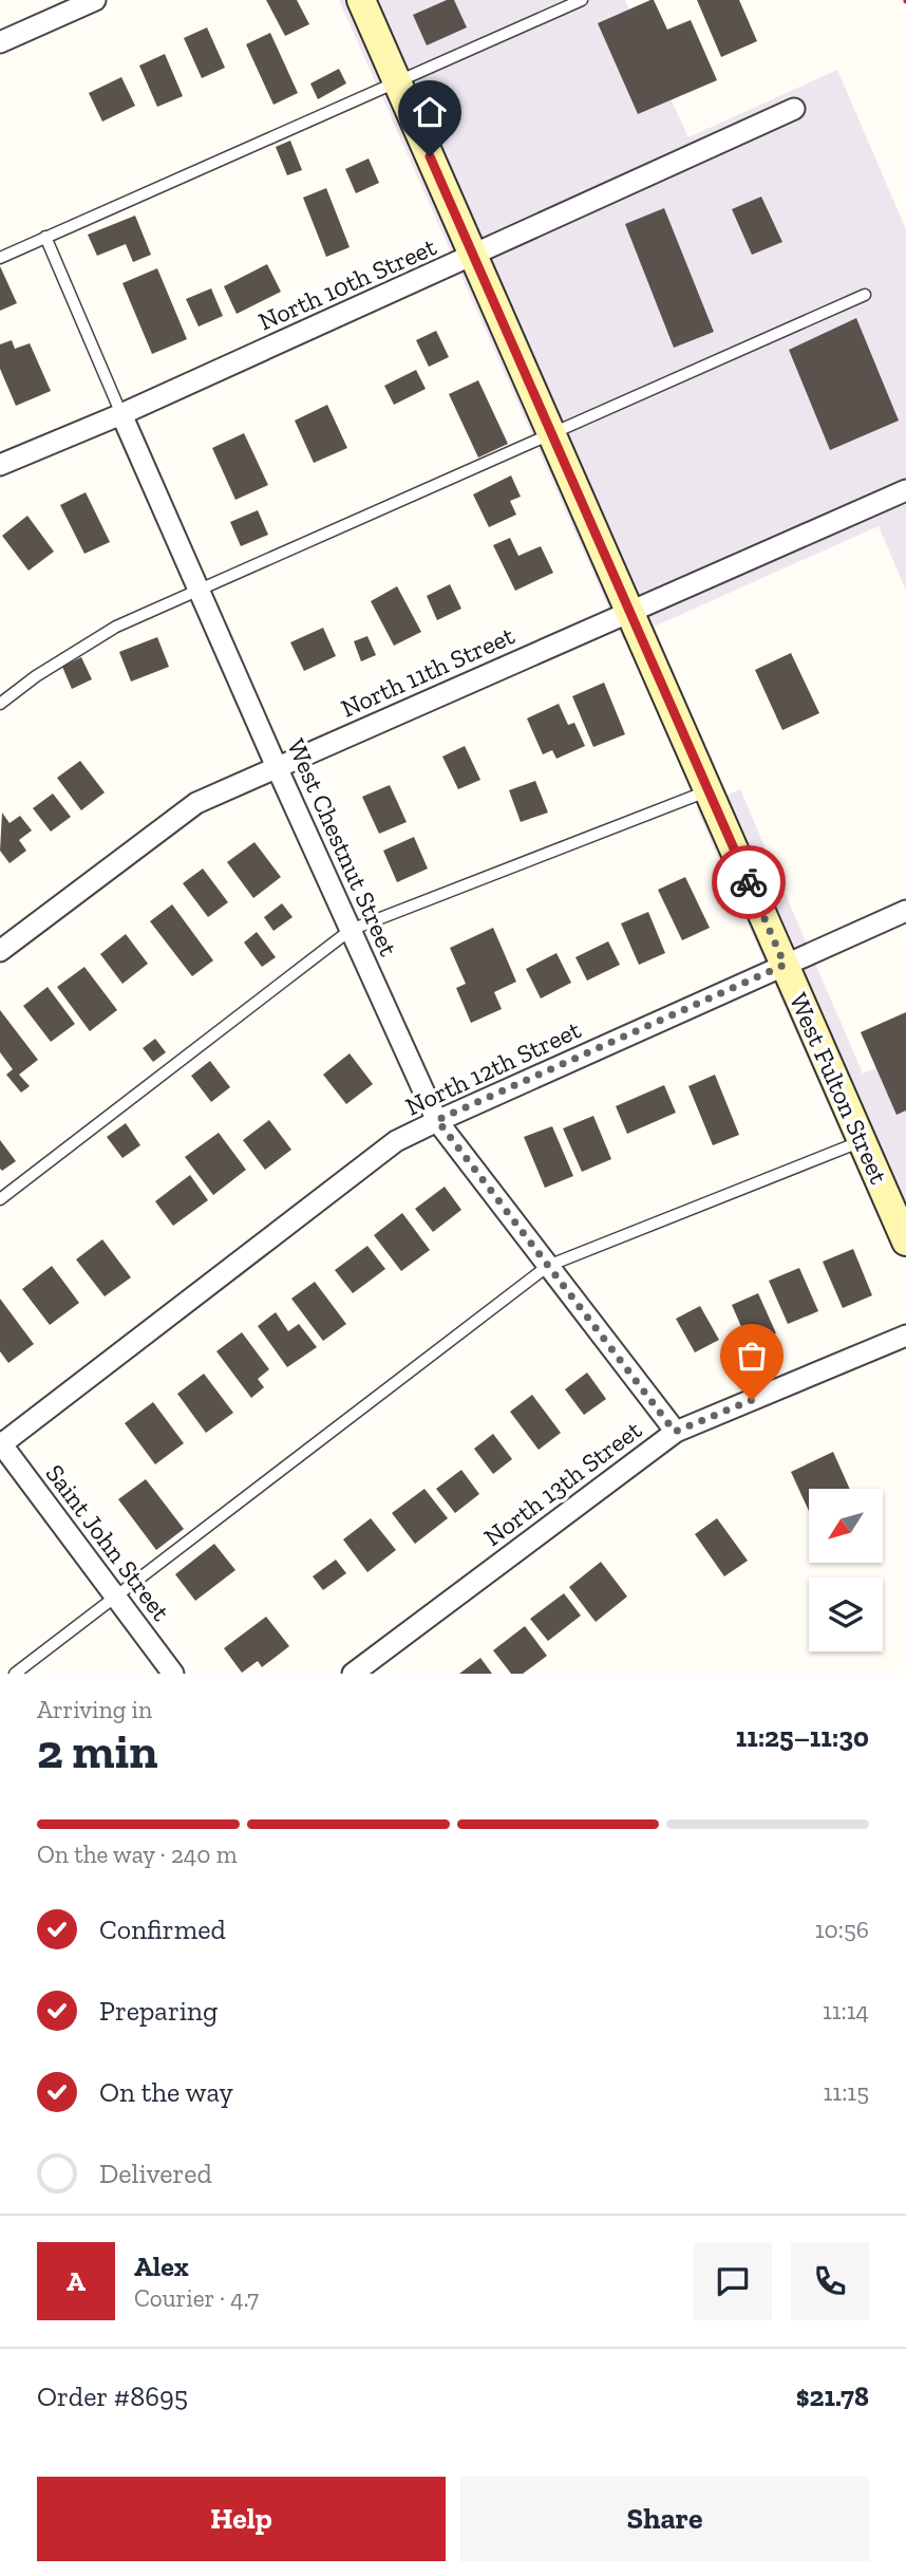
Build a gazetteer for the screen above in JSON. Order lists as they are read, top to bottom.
{
  "streets": {
    "street": [
      "North 10th Street",
      "North 11th Street",
      "West Chestnut Street",
      "North 12th Street",
      "West Fulton Street",
      "North 13th Street",
      "Saint John Street"
    ]
  },
  "crossings": [
    ["North 10th Street", "West Chestnut Street"],
    ["North 10th Street", "West Fulton Street"],
    ["North 11th Street", "West Chestnut Street"],
    ["North 11th Street", "West Fulton Street"],
    ["West Chestnut Street", "North 12th Street"],
    ["West Chestnut Street", "North 13th Street"],
    ["North 12th Street", "West Fulton Street"],
    ["North 12th Street", "Saint John Street"]
  ],
  "north": "bottom left",
  "page": {
    "heading": ["2 min", "Arriving in", "11:25–11:30"],
    "panel": [
      "Alex",
      "Courier · 4.7",
      "Order #8695",
      "$21.78"
    ],
    "bar": "On the way · 240 m",
    "list": [
      ["Confirmed", "10:56"],
      ["Preparing", "11:14"],
      ["On the way", "11:15"],
      "Delivered"
    ],
    "round": "A",
    "buttons": ["Help", "Share"]
  }
}
